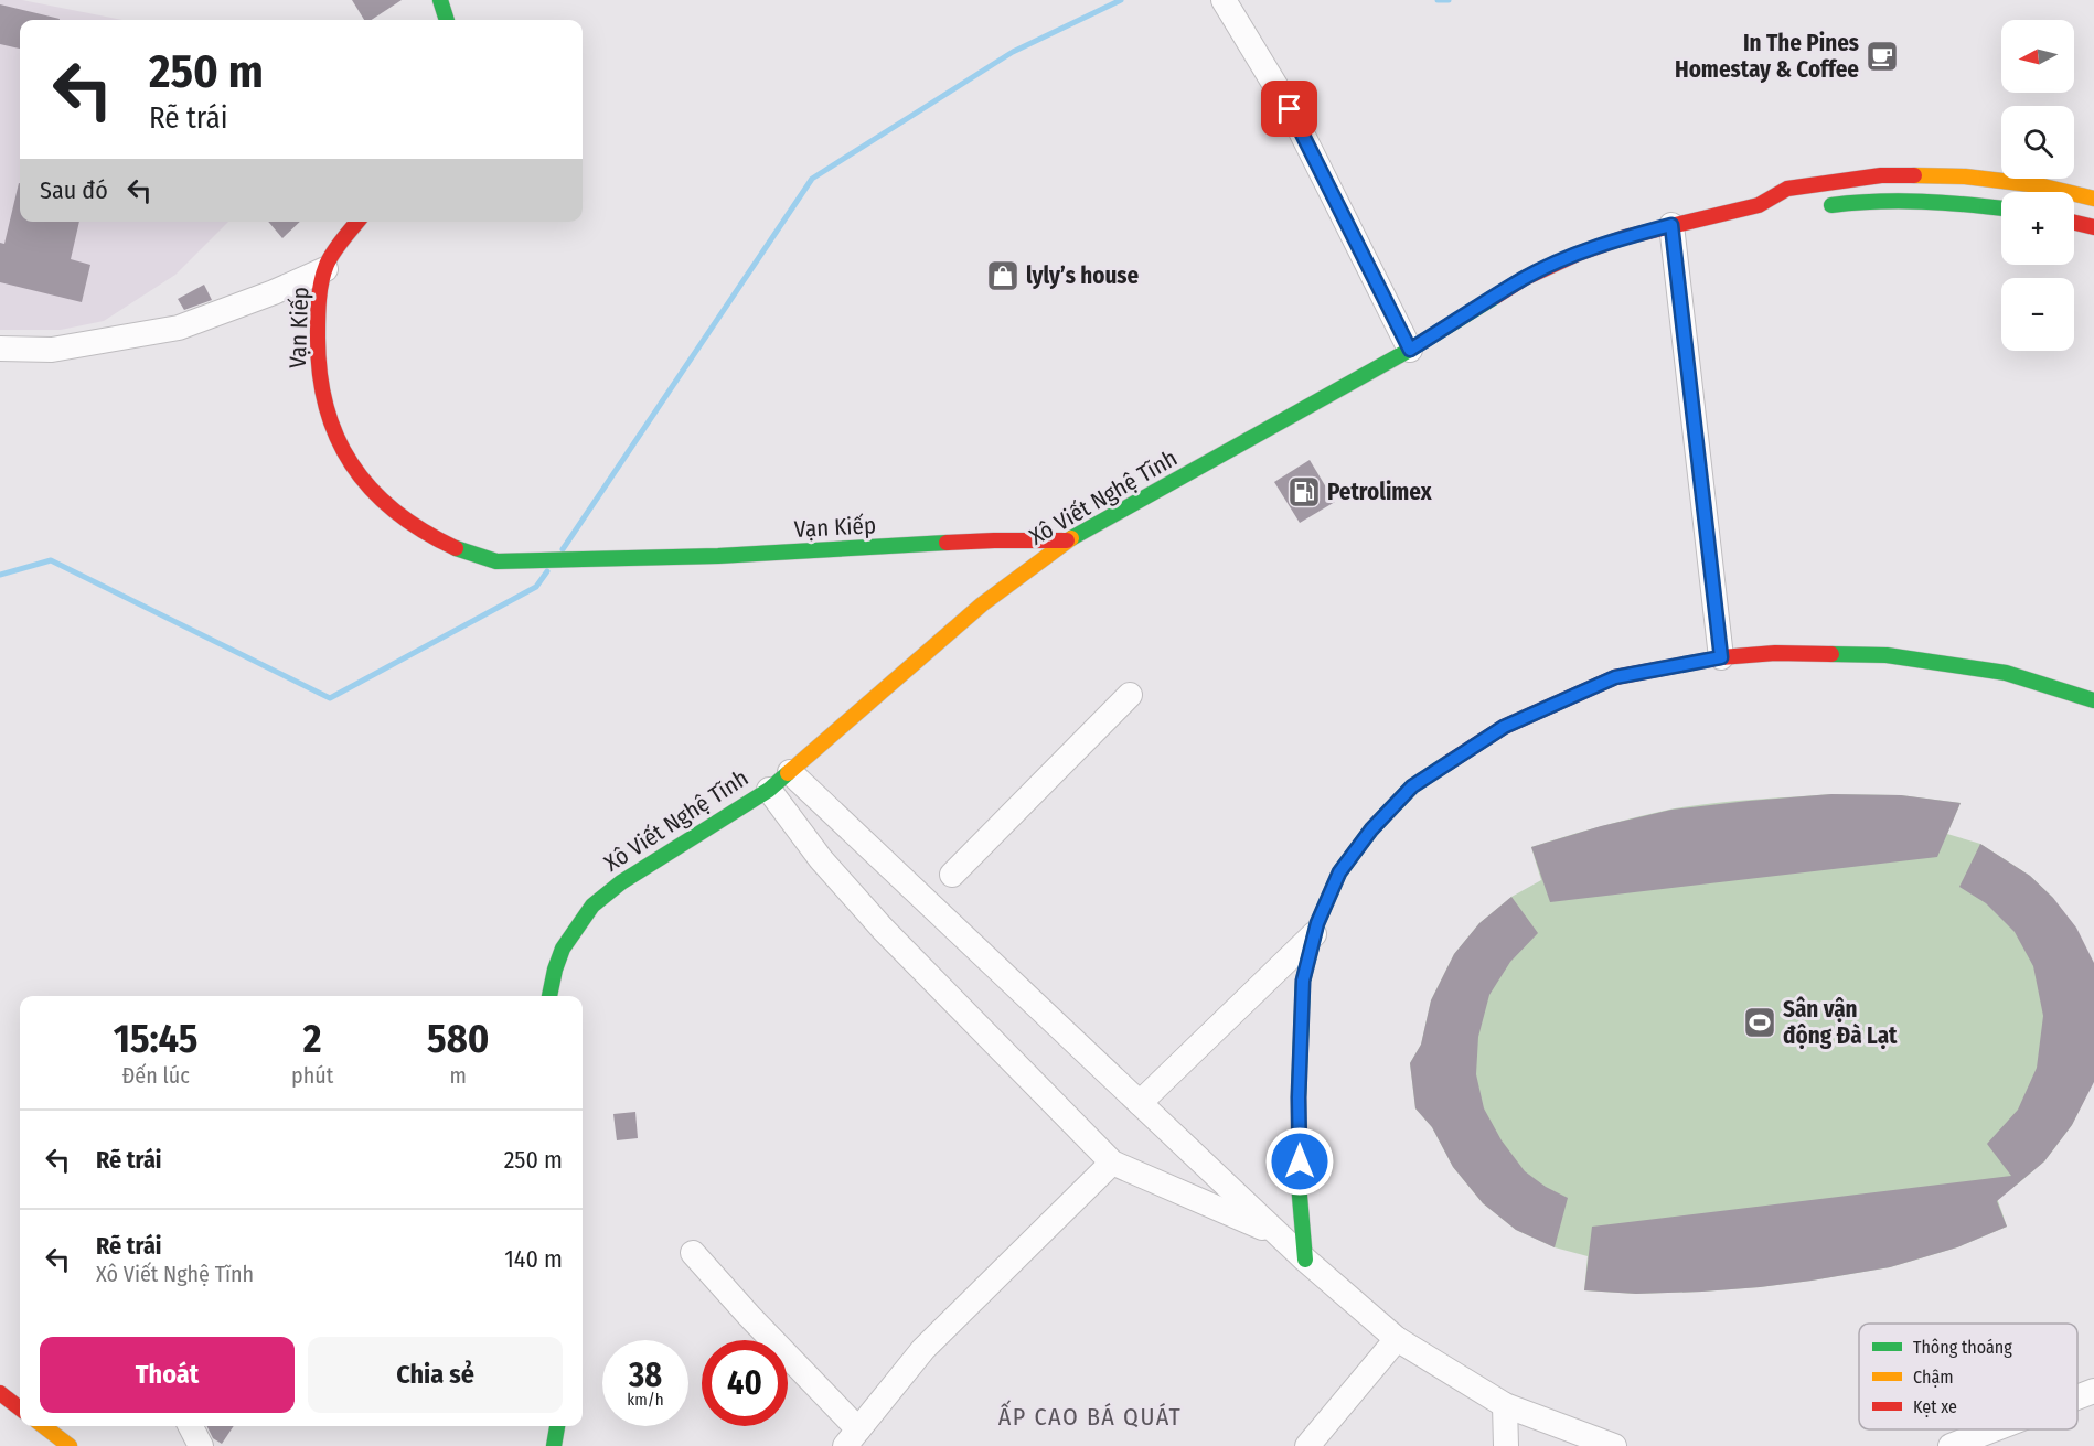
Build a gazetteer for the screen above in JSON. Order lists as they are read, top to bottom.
{
  "streets": {
    "street": ["Vạn Kiếp", "Xô Viết Nghệ Tĩnh"]
  },
  "crossings": [
    ["Vạn Kiếp", "Xô Viết Nghệ Tĩnh"]
  ],
  "districts": ["ẤP CAO BÁ QUÁT"],
  "places": {
    "cafe": ["In The Pines Homestay & Coffee"],
    "shop": ["lyly’s house"],
    "fuel station": ["Petrolimex"],
    "sports": ["Sân vận động Đà Lạt"]
  },
  "legend": ["Thông thoáng", "Chậm", "Kẹt xe"],
  "north": "left",
  "page": {
    "map_buttons": ["+", "−"],
    "turn": ["250 m", "Rẽ trái"],
    "then": "Sau đó",
    "eta": [
      "15:45",
      "Đến lúc",
      "2",
      "phút",
      "580",
      "m"
    ],
    "list": [
      {
        "name": "Rẽ trái",
        "value": "250 m"
      },
      {
        "name": "Rẽ trái",
        "note": "Xô Viết Nghệ Tĩnh",
        "value": "140 m"
      }
    ],
    "buttons": ["Thoát", "Chia sẻ"],
    "speed": "38 km/h",
    "limit": "40"
  }
}
